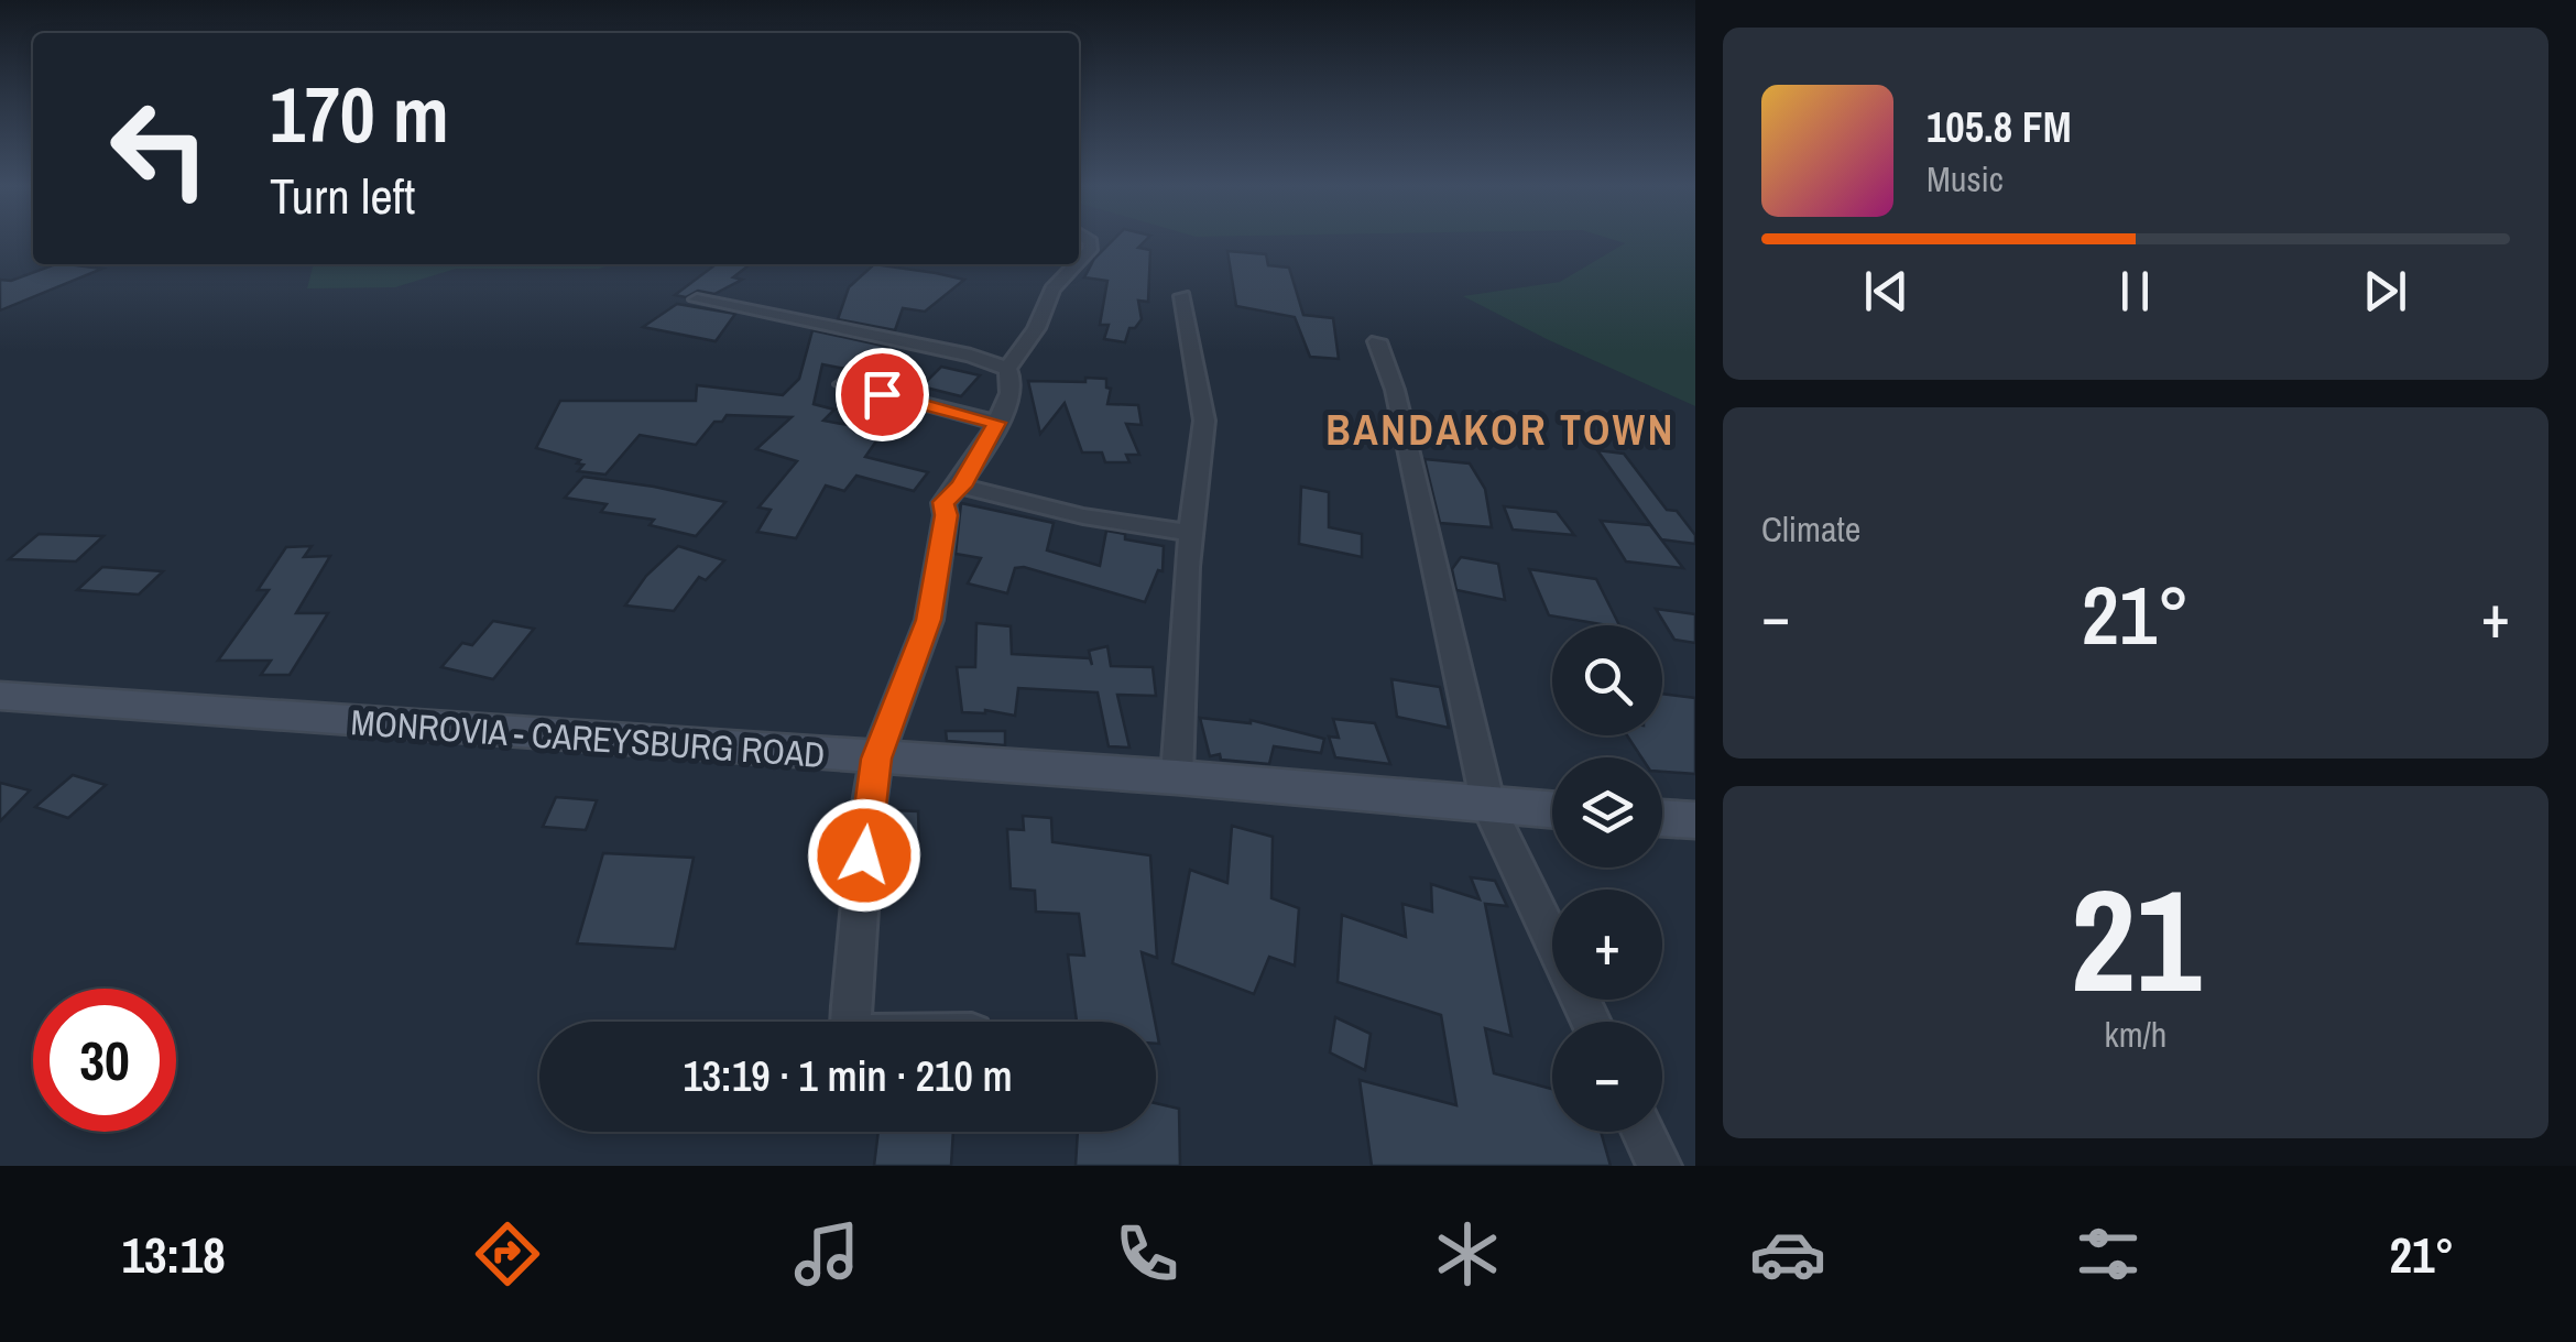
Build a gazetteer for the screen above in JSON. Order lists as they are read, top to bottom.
{
  "streets": {
    "main road": ["MONROVIA - CAREYSBURG ROAD"]
  },
  "districts": ["BANDAKOR TOWN"],
  "page": {
    "turn": ["170 m", "Turn left"],
    "song": ["105.8 FM", "Music"],
    "tile": [
      "Climate",
      ["21", "km/h"]
    ],
    "heat": ["−", "21°", "+"],
    "map_buttons": ["+", "−"],
    "limit": "30",
    "trip": "13:19 · 1 min · 210 m",
    "tabs": ["13:18", "21°"]
  }
}
